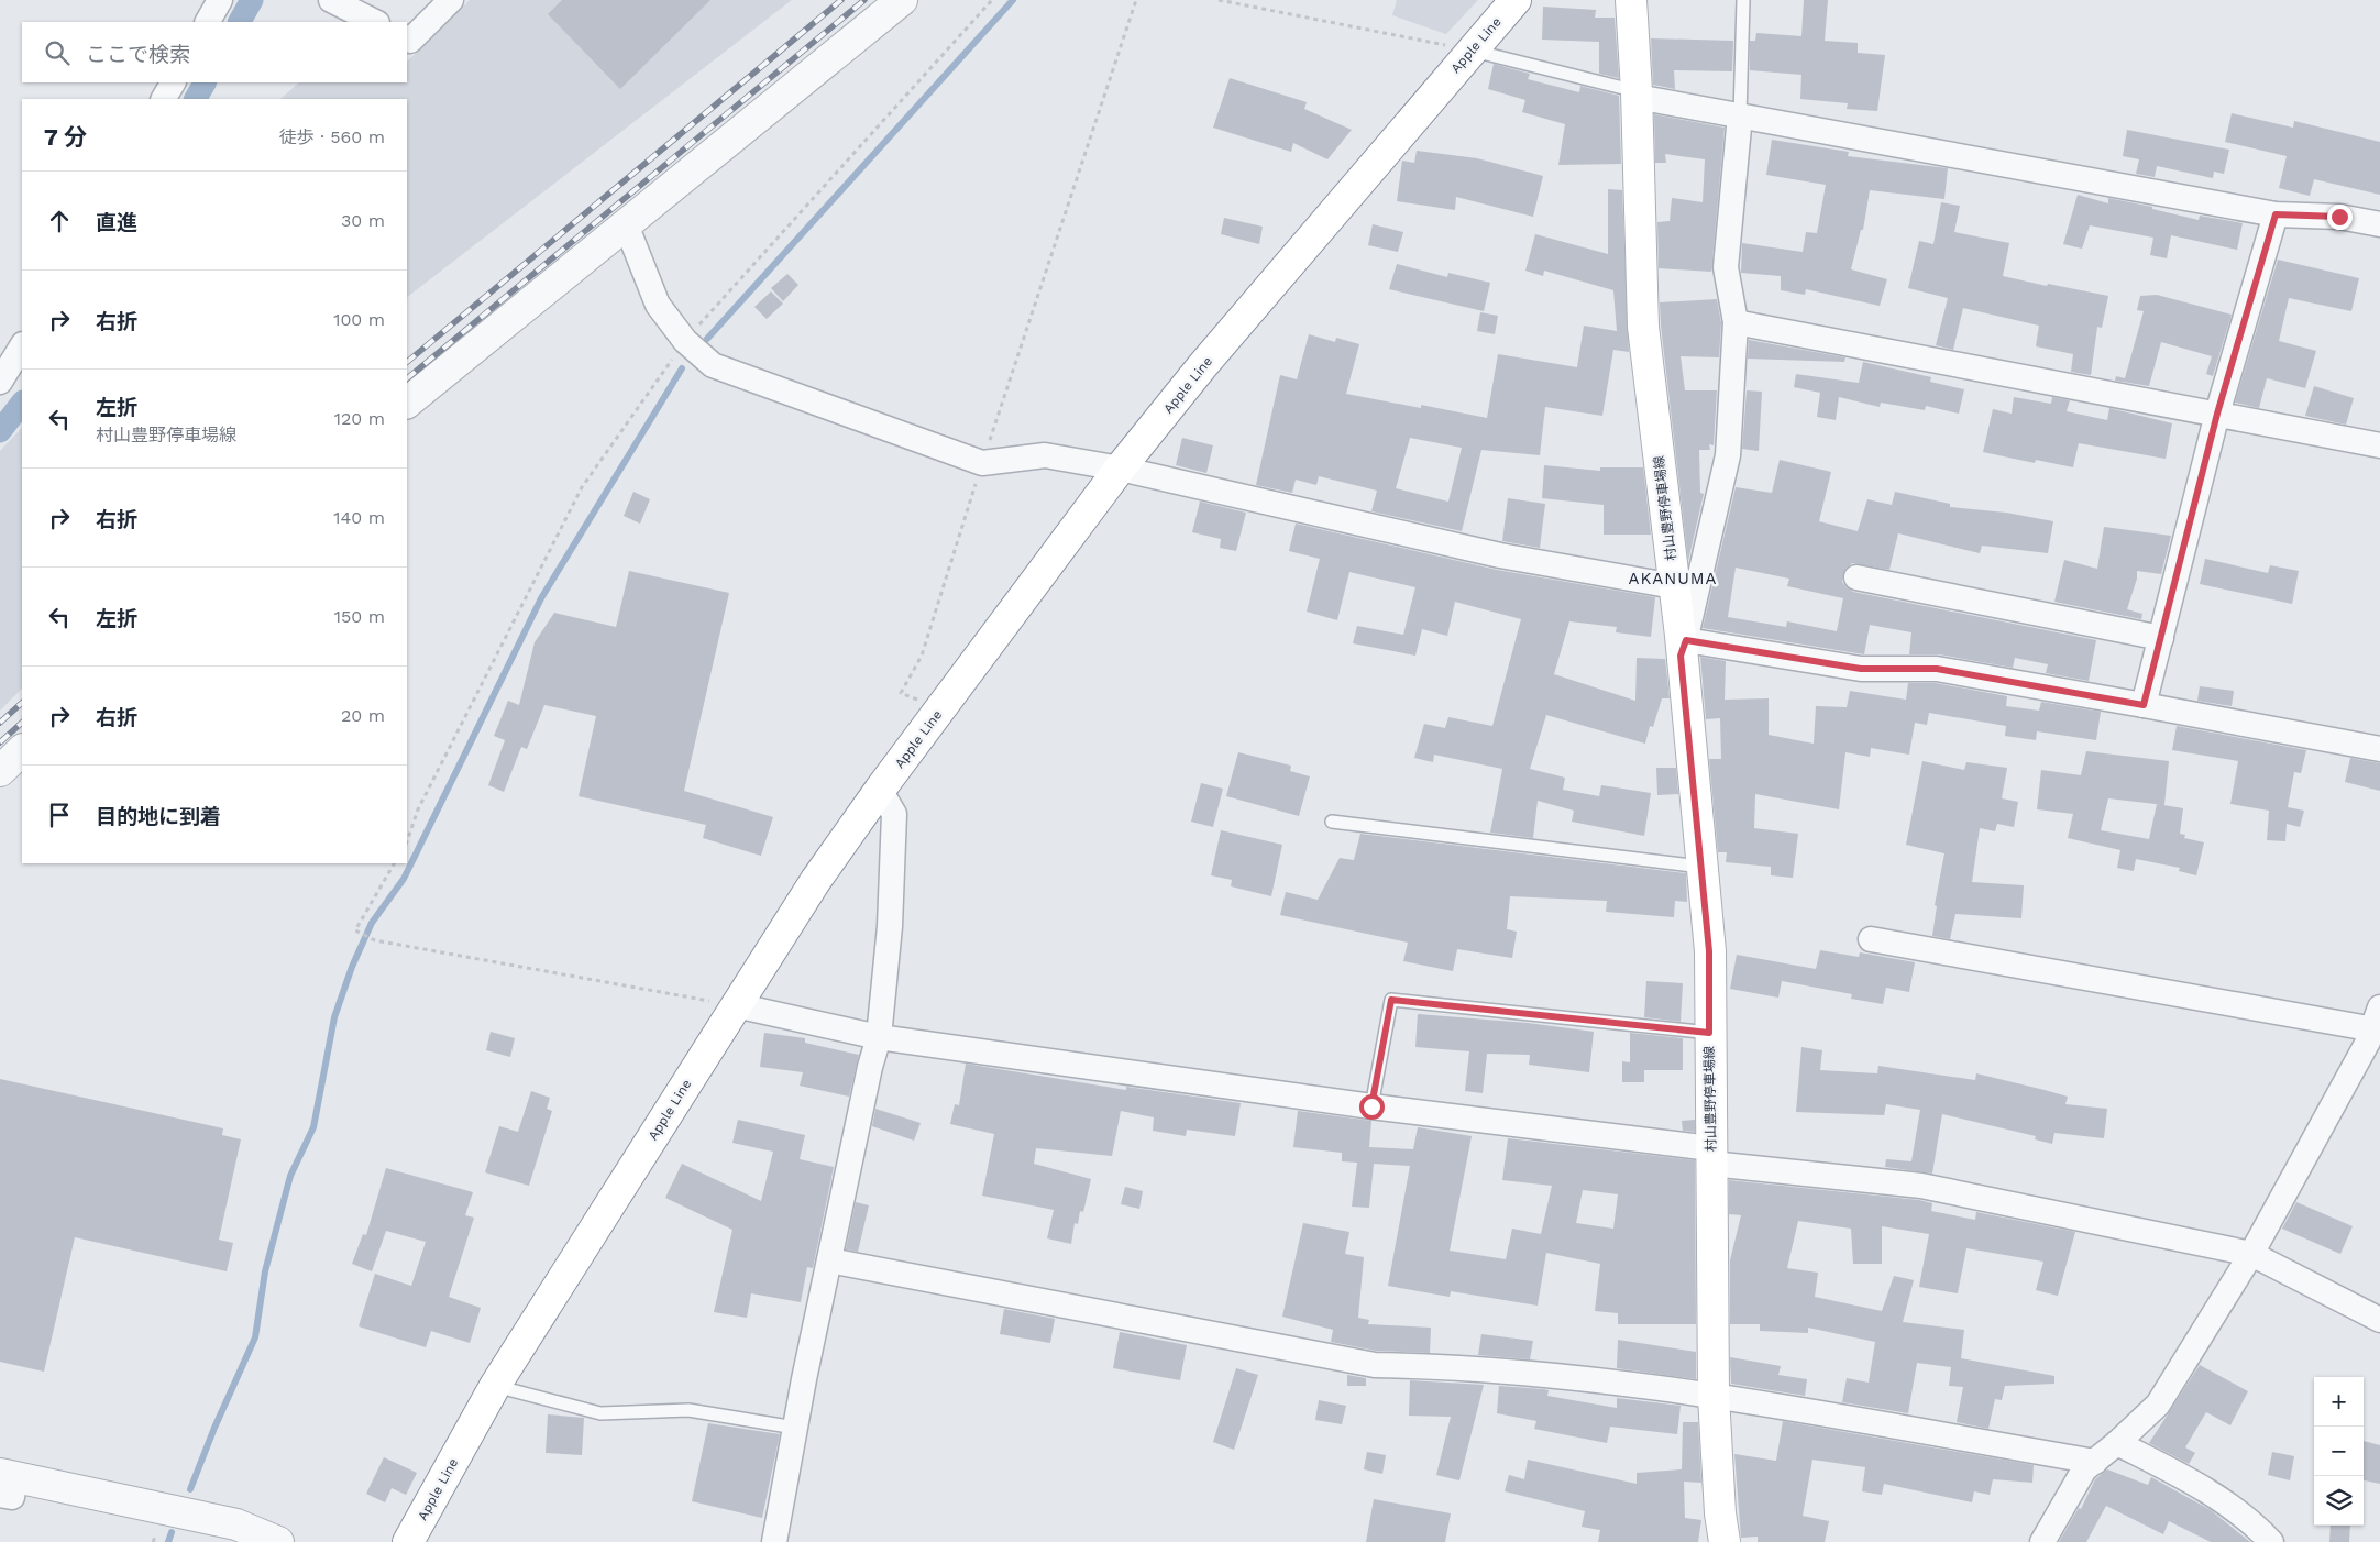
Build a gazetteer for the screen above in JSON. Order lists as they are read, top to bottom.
{
  "streets": {
    "main road": ["Apple Line", "村山豊野停車場線"]
  },
  "districts": ["AKANUMA"],
  "page": {
    "search": "ここで検索",
    "heading": ["7 分", "徒歩 · 560 m"],
    "list": [
      ["直進", "30 m"],
      ["右折", "100 m"],
      ["左折", "村山豊野停車場線", "120 m"],
      ["右折", "140 m"],
      ["左折", "150 m"],
      ["右折", "20 m"],
      "目的地に到着"
    ],
    "map_buttons": ["+", "−"]
  }
}
